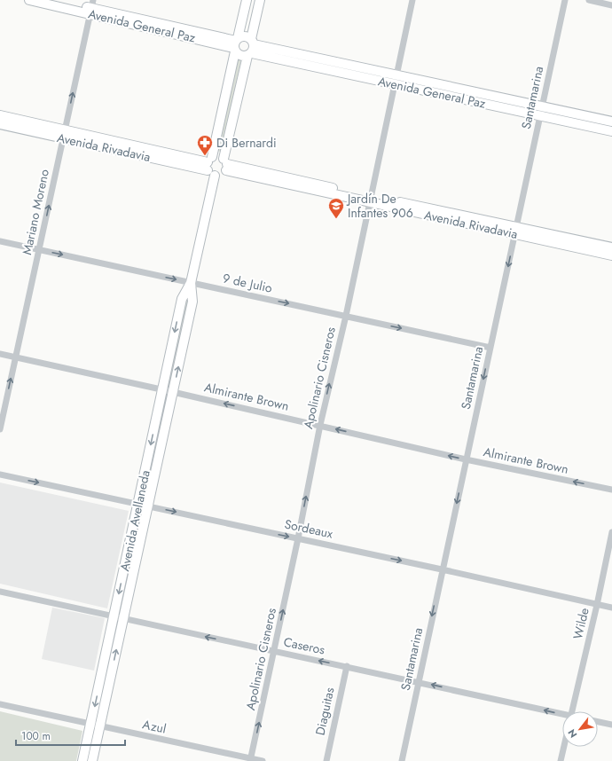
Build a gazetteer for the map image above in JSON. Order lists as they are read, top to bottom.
{
  "streets": {
    "main road": ["Avenida General Paz", "Avenida Rivadavia", "Avenida Avellaneda"],
    "street": [
      "Santamarina",
      "Mariano Moreno",
      "9 de Julio",
      "Apolinario Cisneros",
      "Almirante Brown",
      "Sordeaux",
      "Wilde",
      "Caseros",
      "Diaguitas",
      "Azul"
    ]
  },
  "crossings": [
    ["Avenida General Paz", "Santamarina"],
    ["Avenida General Paz", "Mariano Moreno"],
    ["Avenida General Paz", "Apolinario Cisneros"],
    ["Avenida General Paz", "Avenida Avellaneda"],
    ["Santamarina", "Avenida Rivadavia"],
    ["Santamarina", "9 de Julio"],
    ["Santamarina", "Almirante Brown"],
    ["Santamarina", "Sordeaux"],
    ["Santamarina", "Caseros"],
    ["Avenida Rivadavia", "Mariano Moreno"],
    ["Avenida Rivadavia", "Apolinario Cisneros"],
    ["Avenida Rivadavia", "Avenida Avellaneda"],
    ["Mariano Moreno", "9 de Julio"],
    ["Mariano Moreno", "Almirante Brown"],
    ["9 de Julio", "Apolinario Cisneros"],
    ["9 de Julio", "Avenida Avellaneda"],
    ["Apolinario Cisneros", "Almirante Brown"],
    ["Apolinario Cisneros", "Sordeaux"],
    ["Apolinario Cisneros", "Caseros"],
    ["Apolinario Cisneros", "Azul"],
    ["Almirante Brown", "Avenida Avellaneda"],
    ["Avenida Avellaneda", "Sordeaux"],
    ["Avenida Avellaneda", "Caseros"],
    ["Avenida Avellaneda", "Azul"],
    ["Sordeaux", "Wilde"],
    ["Caseros", "Diaguitas"]
  ],
  "one_way": [
    "Santamarina",
    "Mariano Moreno",
    "9 de Julio",
    "Apolinario Cisneros",
    "Almirante Brown",
    "Sordeaux",
    "Caseros"
  ],
  "places": {
    "pharmacy": ["Di Bernardi"],
    "school or university": ["Jardín De Infantes 906"]
  },
  "scale_bar": "100 m",
  "north": "bottom left"
}
